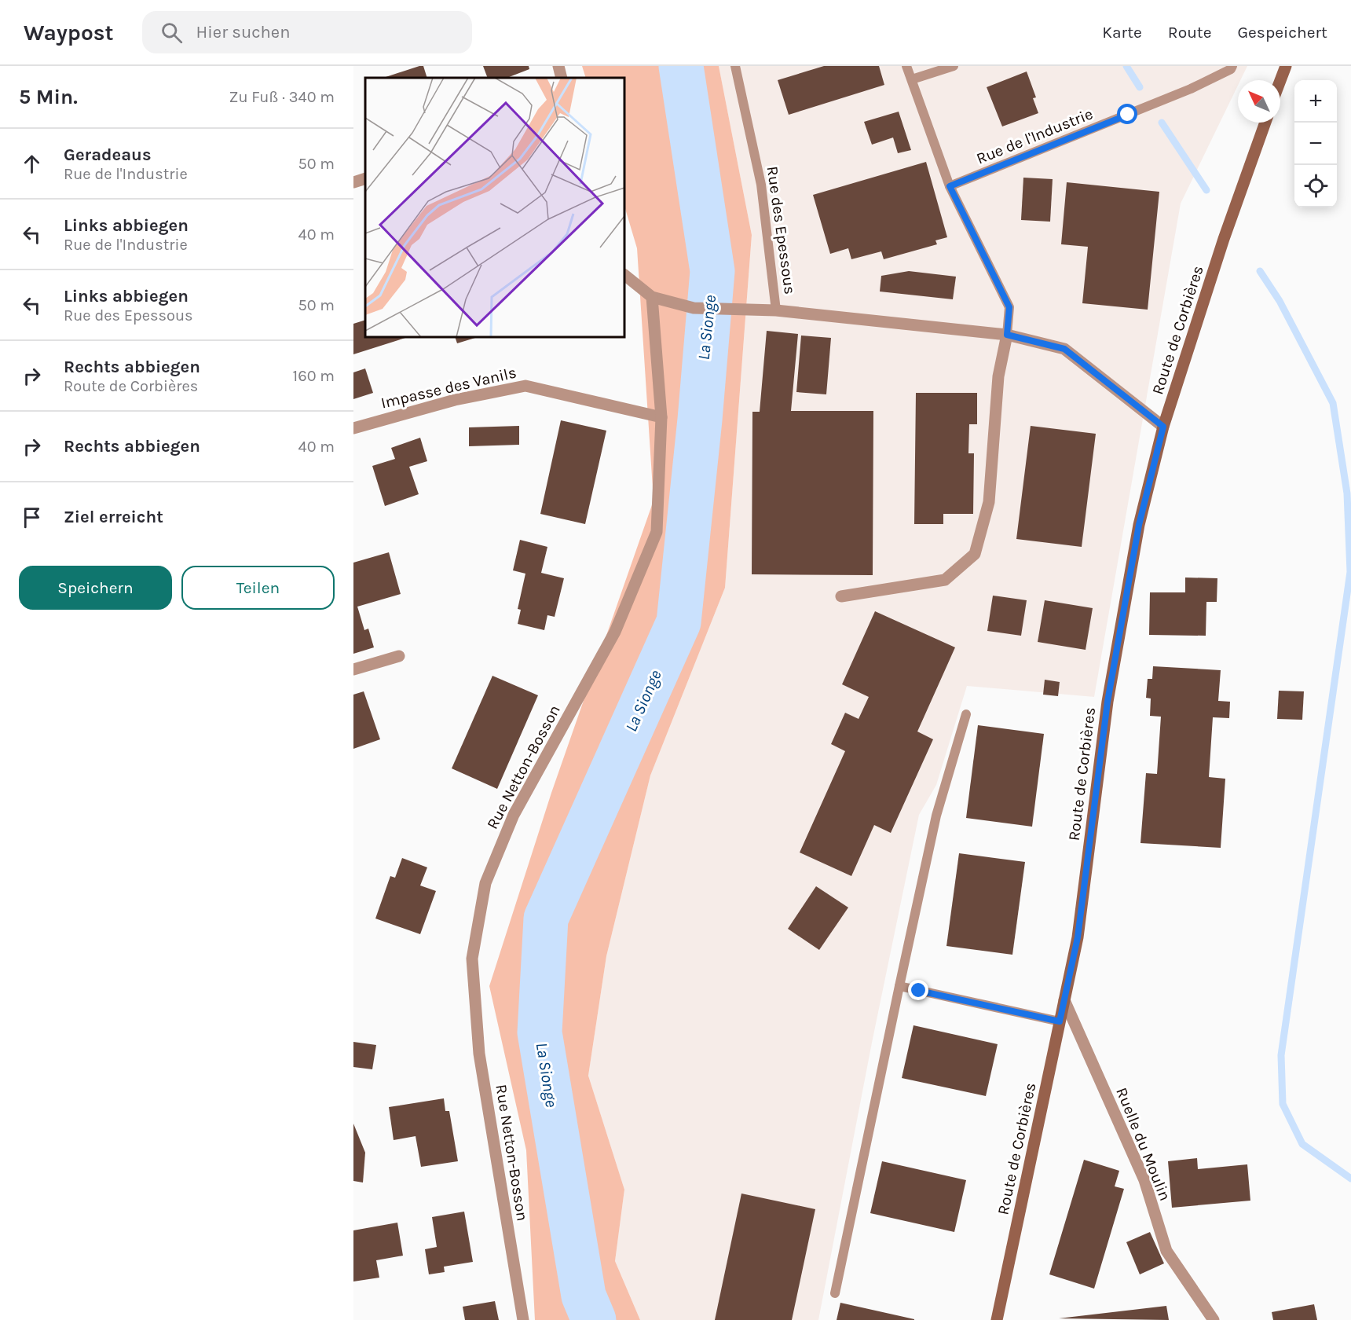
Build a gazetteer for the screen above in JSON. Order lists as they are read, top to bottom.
{
  "streets": {
    "main road": ["Route de Corbières"],
    "street": [
      "Rue des Epessous",
      "Impasse des Vanils",
      "Rue Netton-Bosson",
      "Ruelle du Moulin"
    ],
    "lane": ["Rue de l'Industrie"]
  },
  "crossings": [
    ["Rue des Epessous", "Route de Corbières"],
    ["Route de Corbières", "Ruelle du Moulin"],
    ["Impasse des Vanils", "Rue Netton-Bosson"]
  ],
  "water": ["La Sionge"],
  "north": "top left",
  "page": {
    "header": "Waypost",
    "search": "Hier suchen",
    "nav": ["Karte", "Route", "Gespeichert"],
    "heading": ["5 Min.", "Zu Fuß · 340 m"],
    "map_buttons": ["+", "−"],
    "list": [
      ["Geradeaus", "Rue de l'Industrie", "50 m"],
      ["Links abbiegen", "Rue de l'Industrie", "40 m"],
      ["Links abbiegen", "Rue des Epessous", "50 m"],
      ["Rechts abbiegen", "Route de Corbières", "160 m"],
      ["Rechts abbiegen", "40 m"],
      "Ziel erreicht"
    ],
    "buttons": ["Speichern", "Teilen"]
  }
}
